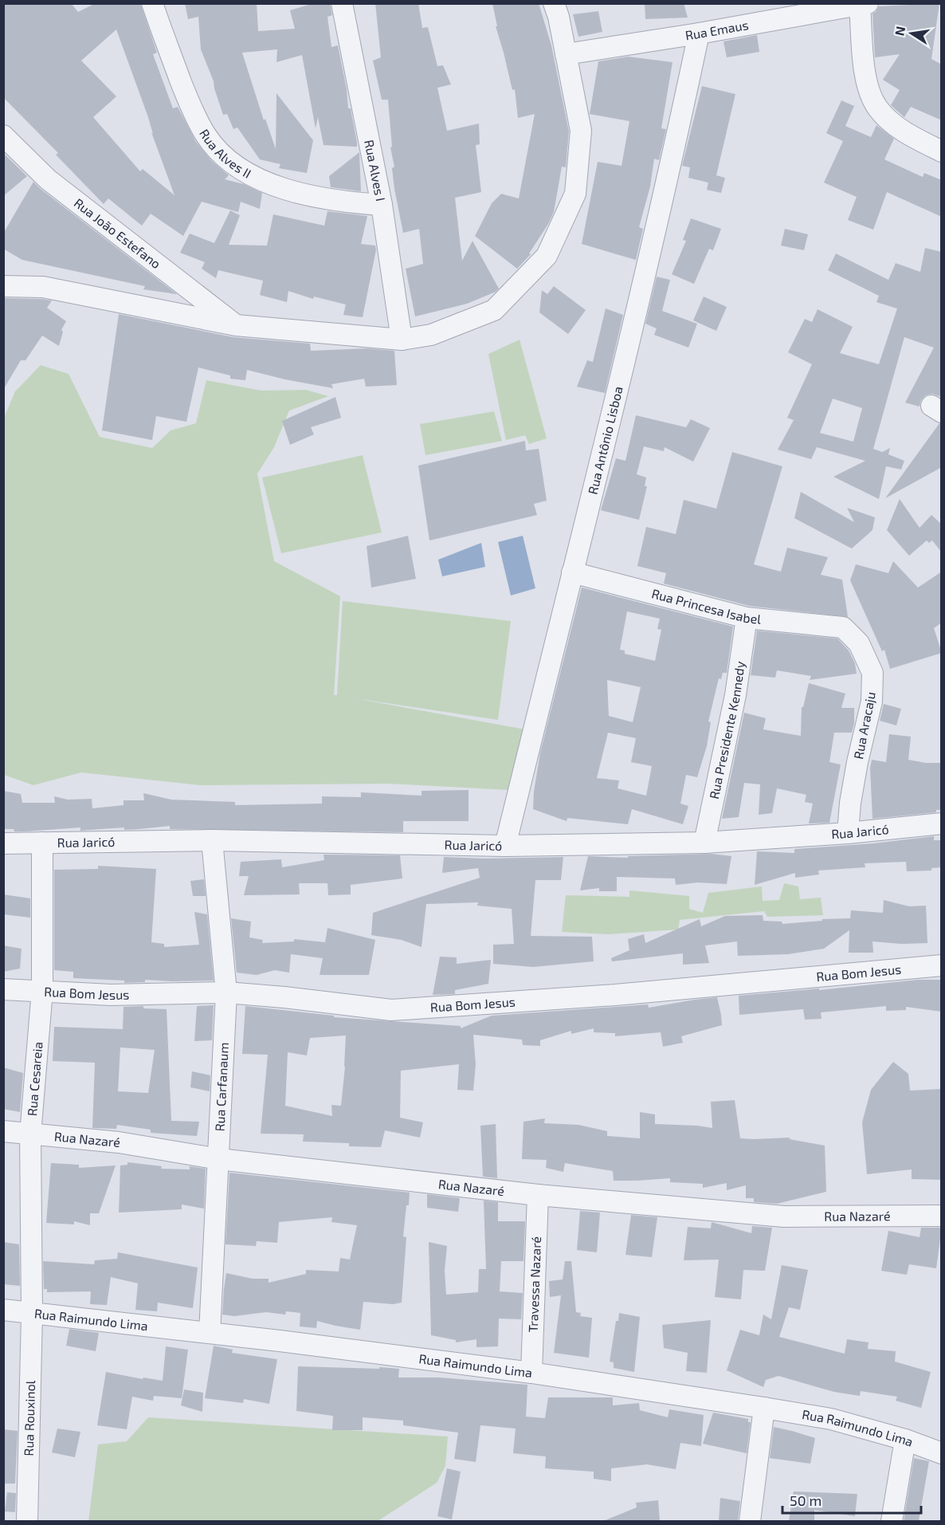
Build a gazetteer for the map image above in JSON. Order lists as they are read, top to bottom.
{
  "streets": {
    "street": [
      "Rua Emaus",
      "Rua Alves II",
      "Rua Alves I",
      "Rua João Estefano",
      "Rua Antônio Lisboa",
      "Rua Princesa Isabel",
      "Rua Aracaju",
      "Rua Presidente Kennedy",
      "Rua Jaricó",
      "Rua Bom Jesus",
      "Rua Cesareia",
      "Rua Carfanaum",
      "Rua Nazaré",
      "Travessa Nazaré",
      "Rua Raimundo Lima",
      "Rua Rouxinol"
    ]
  },
  "crossings": [
    ["Rua Emaus", "Rua Antônio Lisboa"],
    ["Rua Alves II", "Rua Alves I"],
    ["Rua Antônio Lisboa", "Rua Princesa Isabel"],
    ["Rua Antônio Lisboa", "Rua Jaricó"],
    ["Rua Princesa Isabel", "Rua Aracaju"],
    ["Rua Princesa Isabel", "Rua Presidente Kennedy"],
    ["Rua Aracaju", "Rua Jaricó"],
    ["Rua Presidente Kennedy", "Rua Jaricó"],
    ["Rua Jaricó", "Rua Cesareia"],
    ["Rua Jaricó", "Rua Carfanaum"],
    ["Rua Bom Jesus", "Rua Cesareia"],
    ["Rua Bom Jesus", "Rua Carfanaum"],
    ["Rua Cesareia", "Rua Nazaré"],
    ["Rua Cesareia", "Rua Raimundo Lima"],
    ["Rua Cesareia", "Rua Rouxinol"],
    ["Rua Carfanaum", "Rua Nazaré"],
    ["Rua Carfanaum", "Rua Raimundo Lima"],
    ["Rua Nazaré", "Travessa Nazaré"],
    ["Travessa Nazaré", "Rua Raimundo Lima"],
    ["Rua Raimundo Lima", "Rua Rouxinol"]
  ],
  "scale_bar": "50 m",
  "north": "left"
}
